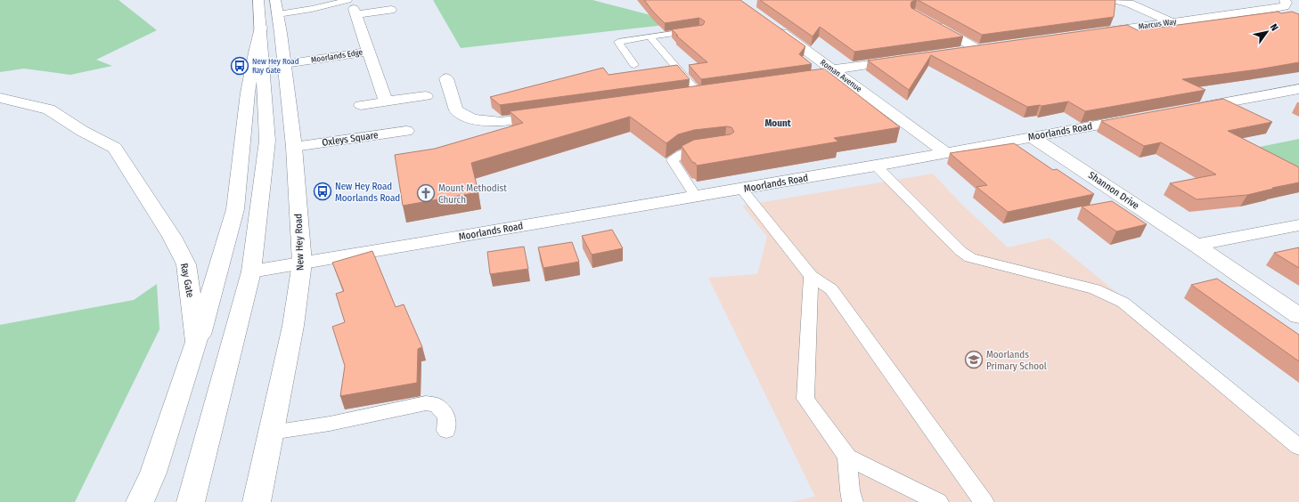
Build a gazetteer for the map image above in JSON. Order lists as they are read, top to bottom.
{
  "streets": {
    "main road": [
      "Marcus Way",
      "Moorlands Edge",
      "Roman Avenue",
      "Moorlands Road",
      "Oxleys Square",
      "Shannon Drive",
      "New Hey Road",
      "Ray Gate"
    ]
  },
  "crossings": [
    ["Moorlands Edge", "New Hey Road"],
    ["Roman Avenue", "Moorlands Road"],
    ["Moorlands Road", "Shannon Drive"],
    ["Moorlands Road", "New Hey Road"],
    ["Oxleys Square", "New Hey Road"]
  ],
  "districts": ["Mount"],
  "places": {
    "bus stop": ["New Hey Road Ray Gate", "New Hey Road Moorlands Road"],
    "church": ["Mount Methodist Church"],
    "school or university": ["Moorlands Primary School"]
  },
  "north": "top right"
}
